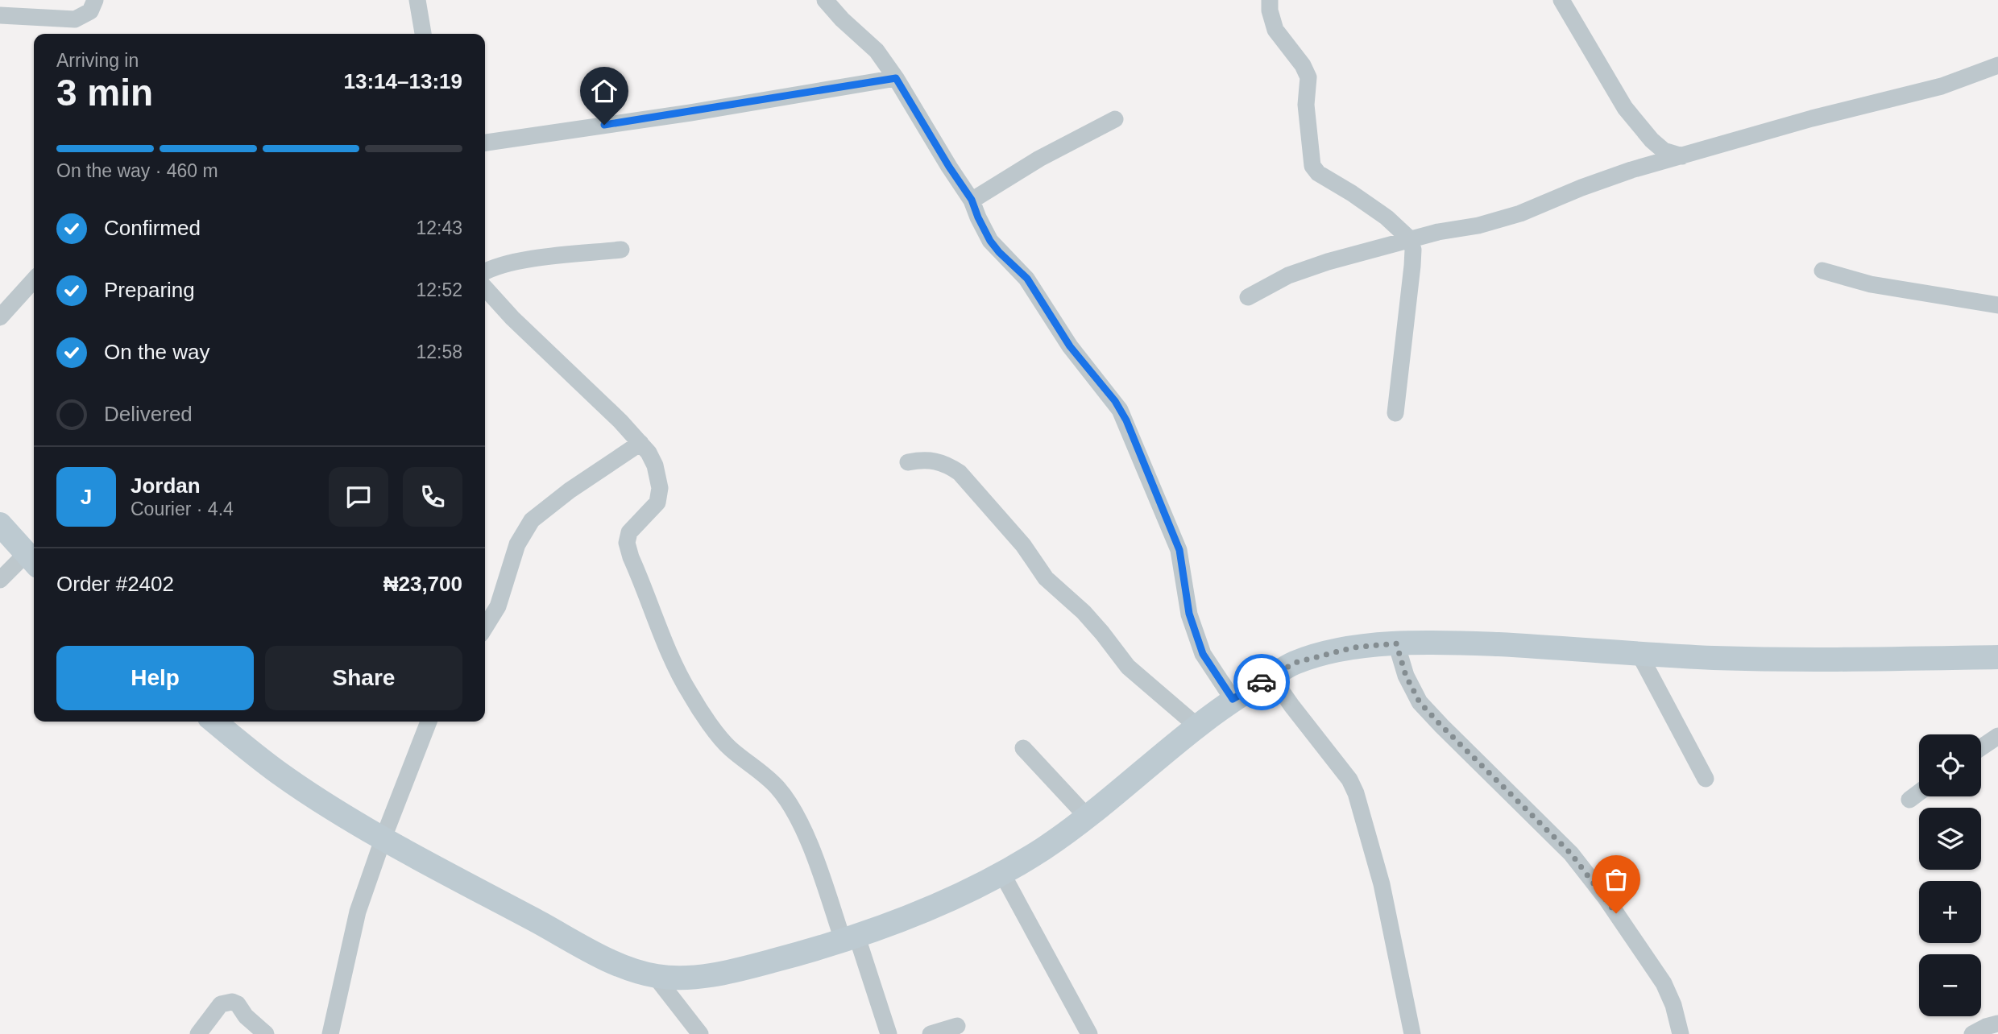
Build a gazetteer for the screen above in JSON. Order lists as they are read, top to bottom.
{
  "page": {
    "heading": ["3 min", "Arriving in", "13:14–13:19"],
    "panel": [
      "Jordan",
      "Courier · 4.4",
      "Order #2402",
      "₦23,700"
    ],
    "bar": "On the way · 460 m",
    "list": [
      ["Confirmed", "12:43"],
      ["Preparing", "12:52"],
      ["On the way", "12:58"],
      "Delivered"
    ],
    "round": "J",
    "buttons": ["Help", "Share"],
    "map_buttons": ["+", "−"]
  }
}
